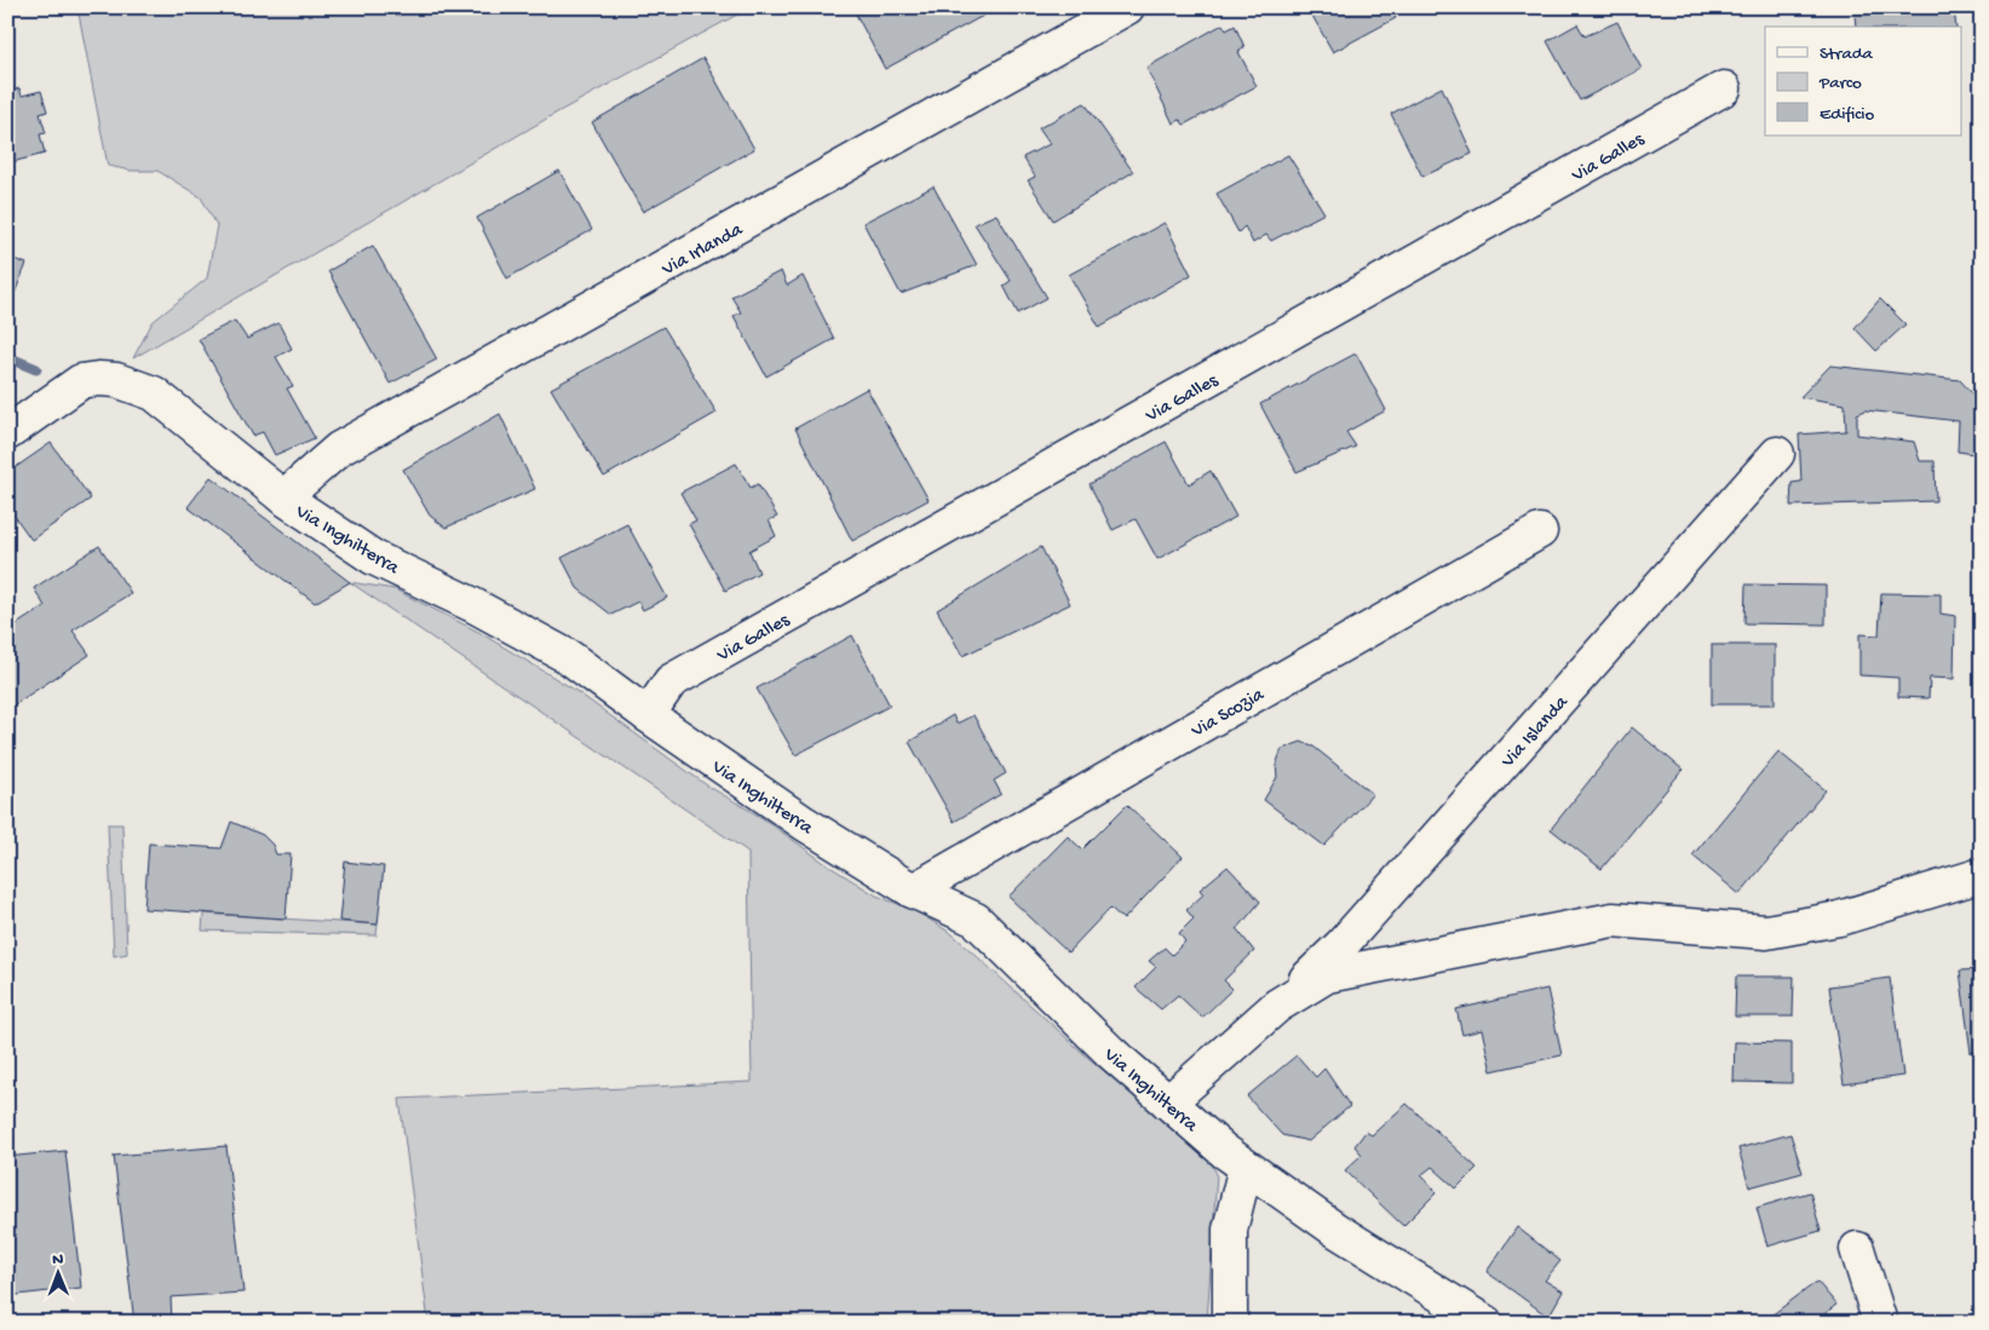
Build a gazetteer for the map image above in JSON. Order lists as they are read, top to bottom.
{
  "streets": {
    "street": [
      "Via Galles",
      "Via Irlanda",
      "Via Inghilterra",
      "Via Scozia",
      "Via Islanda"
    ]
  },
  "crossings": [
    ["Via Galles", "Via Inghilterra"],
    ["Via Irlanda", "Via Inghilterra"],
    ["Via Inghilterra", "Via Scozia"],
    ["Via Inghilterra", "Via Islanda"]
  ],
  "legend": ["Strada", "Parco", "Edificio"],
  "north": "top"
}
